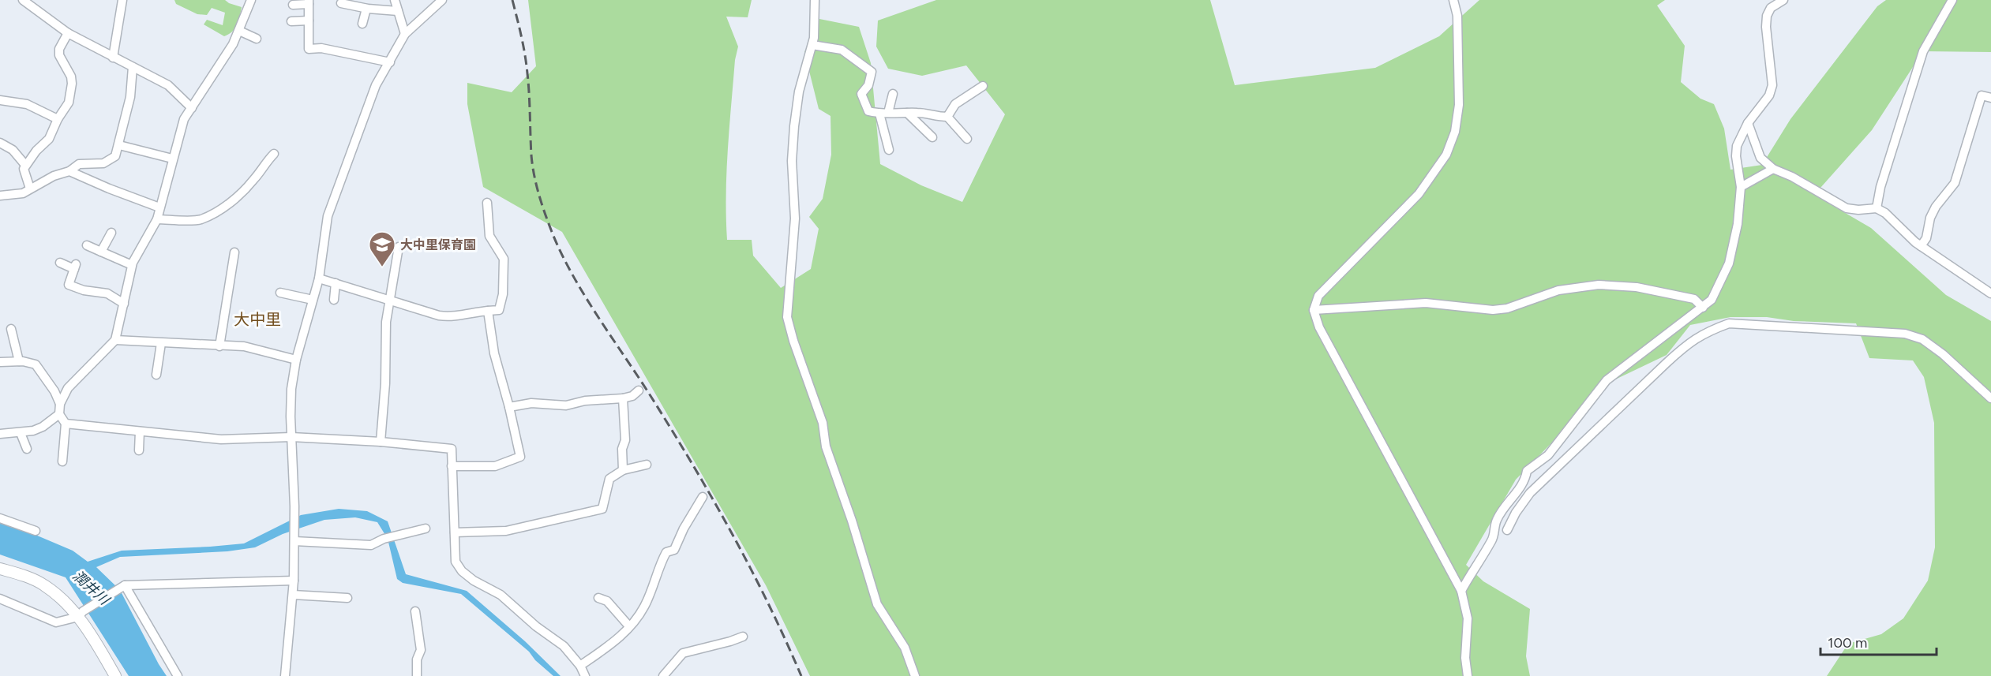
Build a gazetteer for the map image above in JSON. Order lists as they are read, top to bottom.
{
  "districts": ["大中里"],
  "water": ["潤井川"],
  "places": {
    "school or university": ["大中里保育園"]
  },
  "scale_bar": "100 m"
}
